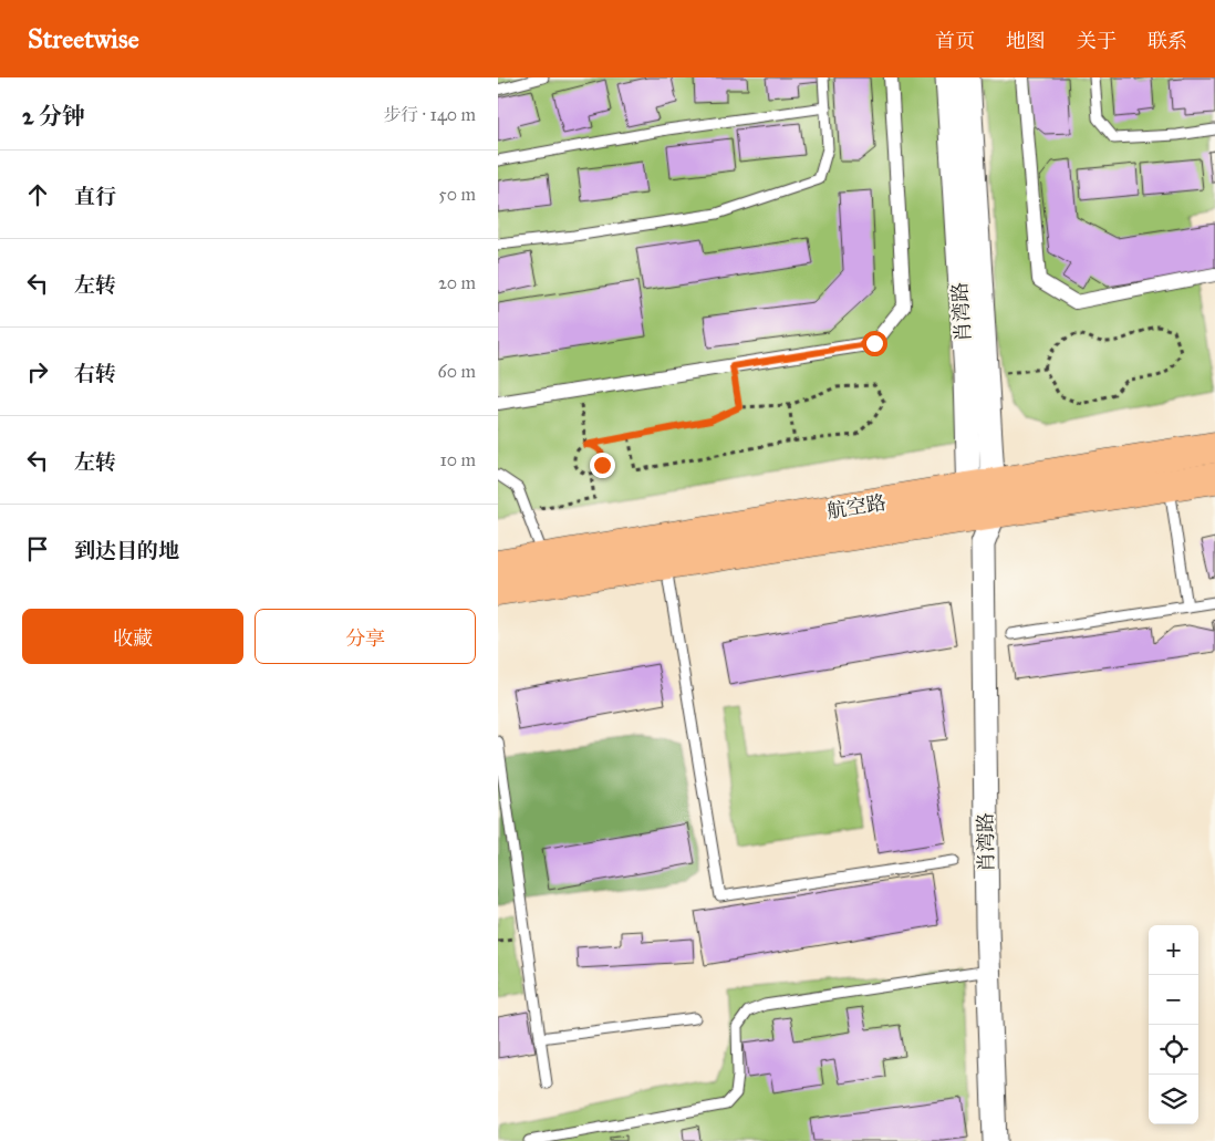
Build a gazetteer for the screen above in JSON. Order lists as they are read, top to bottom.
{
  "streets": {
    "main road": ["航空路"],
    "street": ["肖湾路"]
  },
  "crossings": [
    ["肖湾路", "航空路"]
  ],
  "page": {
    "header": "Streetwise",
    "nav": [
      "首页",
      "地图",
      "关于",
      "联系"
    ],
    "heading": ["2 分钟", "步行 · 140 m"],
    "list": [
      ["直行", "50 m"],
      ["左转", "20 m"],
      ["右转", "60 m"],
      ["左转", "10 m"],
      "到达目的地"
    ],
    "buttons": ["收藏", "分享"],
    "map_buttons": ["+", "−"]
  }
}
